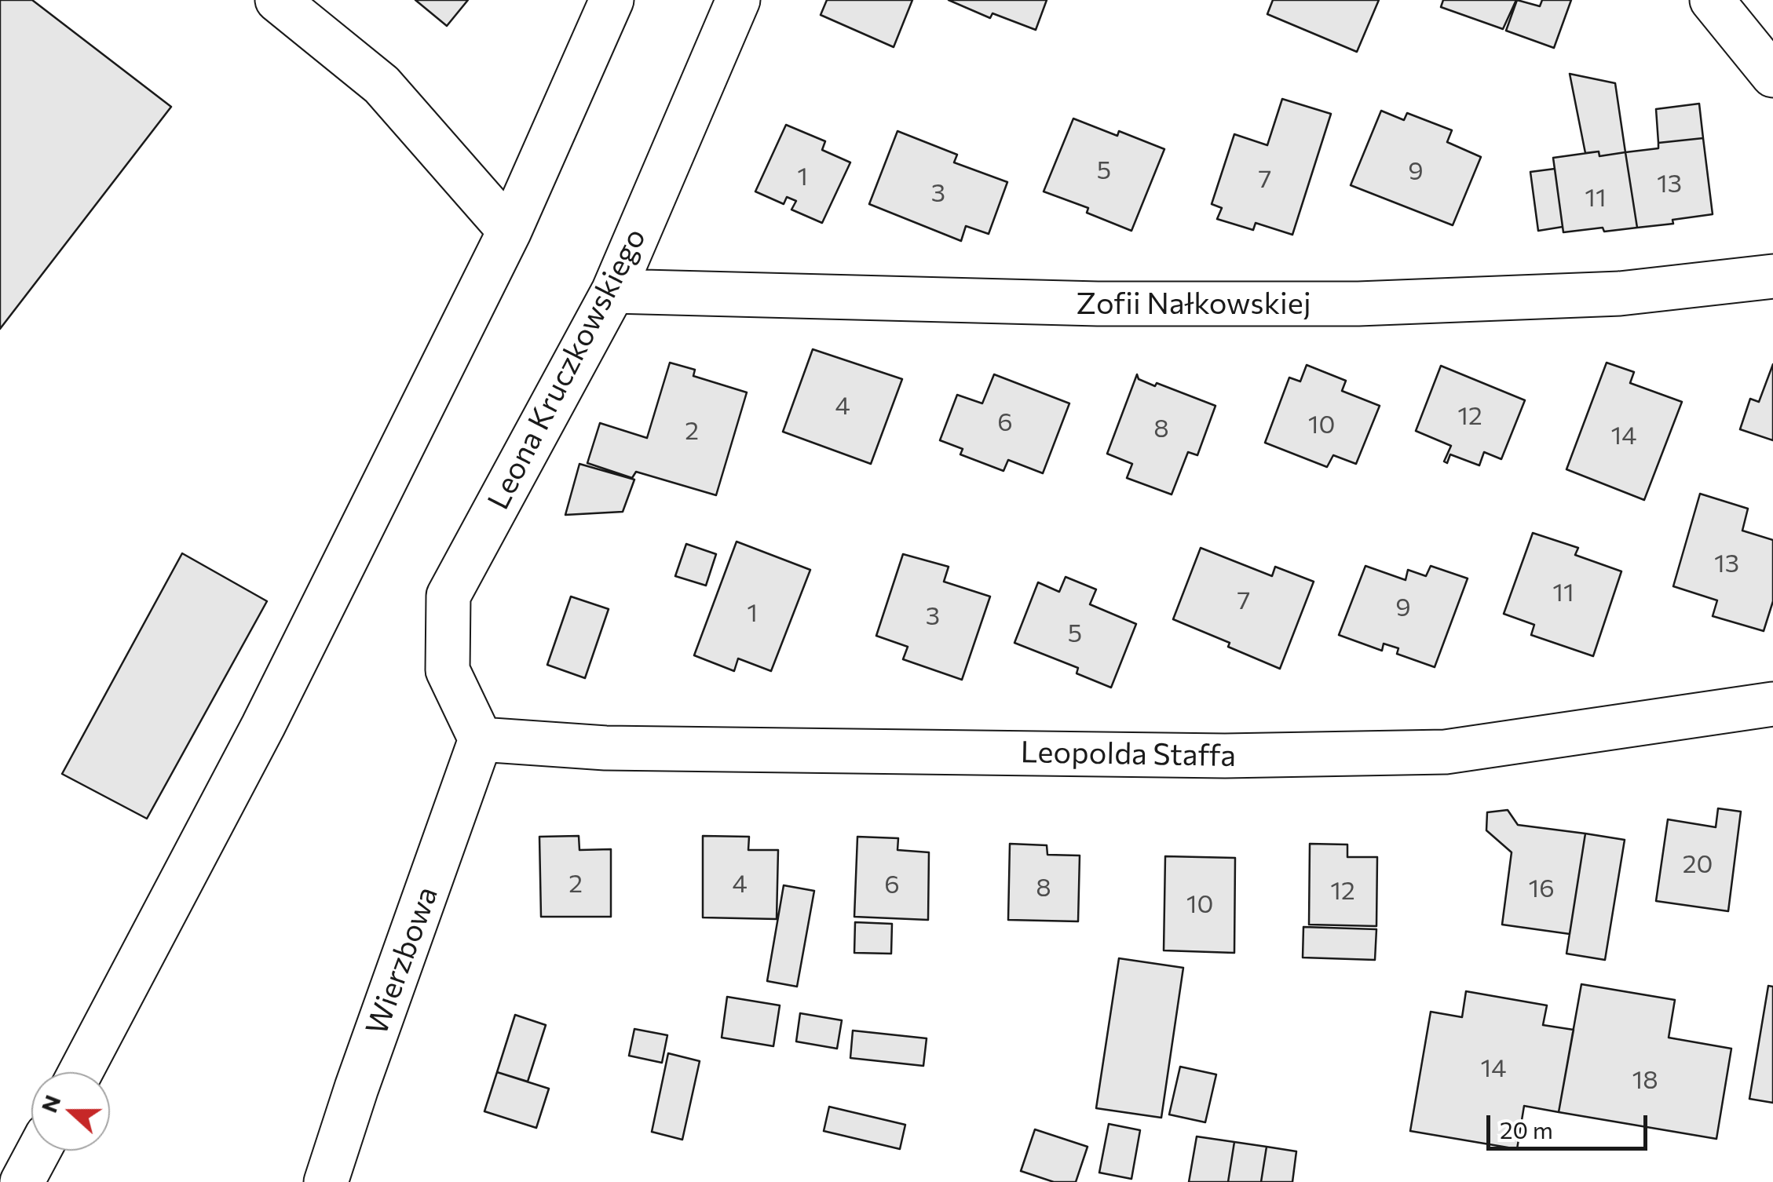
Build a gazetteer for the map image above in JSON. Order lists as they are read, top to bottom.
{
  "streets": {
    "street": [
      "Zofii Nałkowskiej",
      "Leona Kruczkowskiego",
      "Leopolda Staffa",
      "Wierzbowa"
    ]
  },
  "crossings": [
    ["Zofii Nałkowskiej", "Leona Kruczkowskiego"],
    ["Leona Kruczkowskiego", "Leopolda Staffa"],
    ["Leona Kruczkowskiego", "Wierzbowa"],
    ["Leopolda Staffa", "Wierzbowa"]
  ],
  "house_numbers": [
    "5",
    "9",
    "1",
    "7",
    "13",
    "3",
    "11",
    "4",
    "12",
    "6",
    "10",
    "8",
    "2",
    "14",
    "13",
    "11",
    "7",
    "9",
    "1",
    "3",
    "5",
    "20",
    "2",
    "4",
    "6",
    "8",
    "16",
    "12",
    "10",
    "14",
    "18"
  ],
  "scale_bar": "20 m",
  "north": "left"
}
